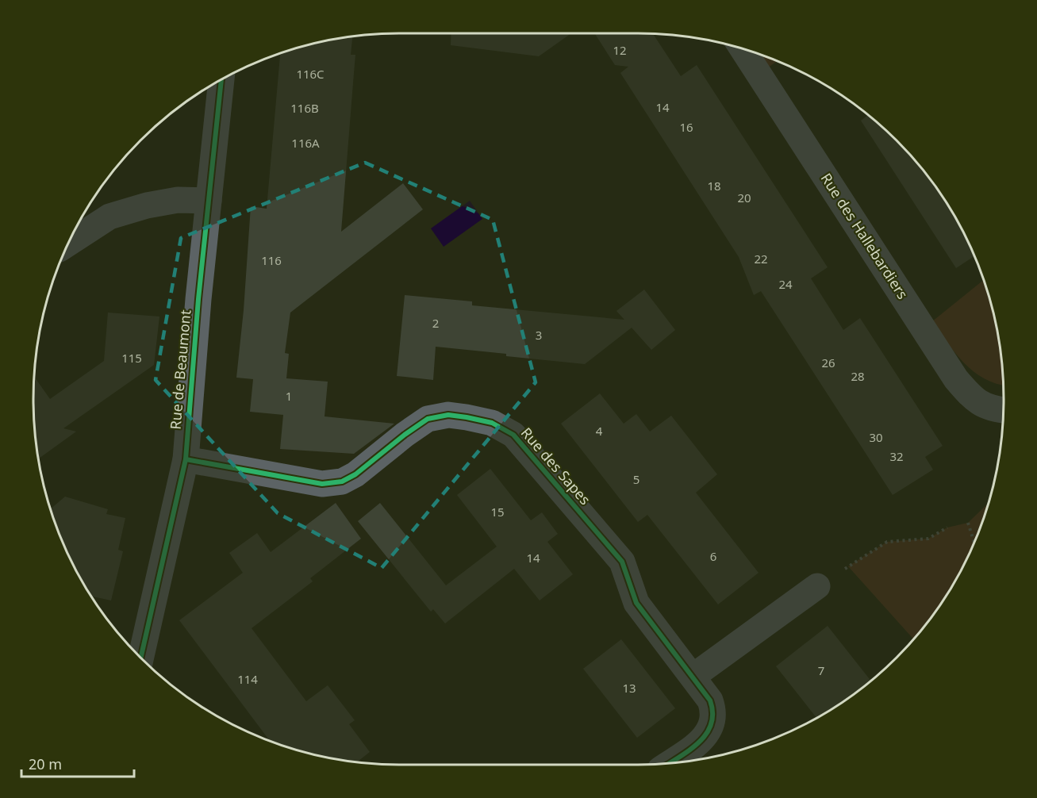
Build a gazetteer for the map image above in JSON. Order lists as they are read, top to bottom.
{
  "streets": {
    "street": ["Rue des Hallebardiers", "Rue de Beaumont", "Rue des Sapes"]
  },
  "crossings": [
    ["Rue de Beaumont", "Rue des Sapes"]
  ],
  "house_numbers": [
    "12",
    "116C",
    "14",
    "116B",
    "16",
    "116A",
    "18",
    "20",
    "22",
    "116",
    "24",
    "2",
    "3",
    "115",
    "26",
    "28",
    "1",
    "4",
    "30",
    "32",
    "5",
    "15",
    "6",
    "14",
    "7",
    "114",
    "13"
  ],
  "scale_bar": "20 m"
}
